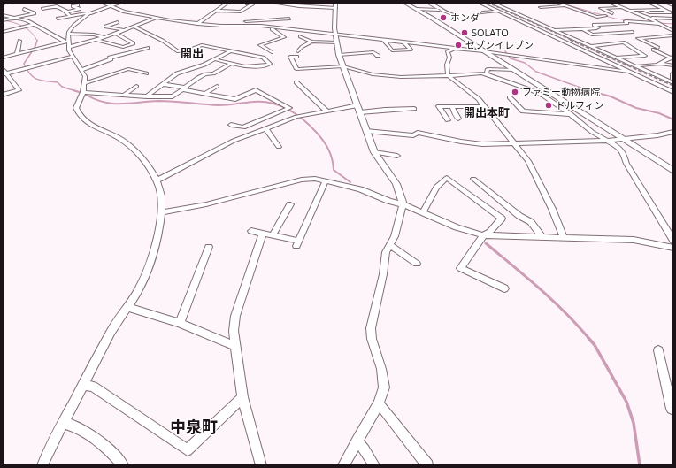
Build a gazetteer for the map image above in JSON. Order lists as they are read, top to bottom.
{
  "districts": ["開出", "開出本町", "中泉町"],
  "places": [
    "ホンダ",
    "SOLATO",
    "セブンイレブン",
    "ファミー動物病院",
    "ドルフィン"
  ]
}
